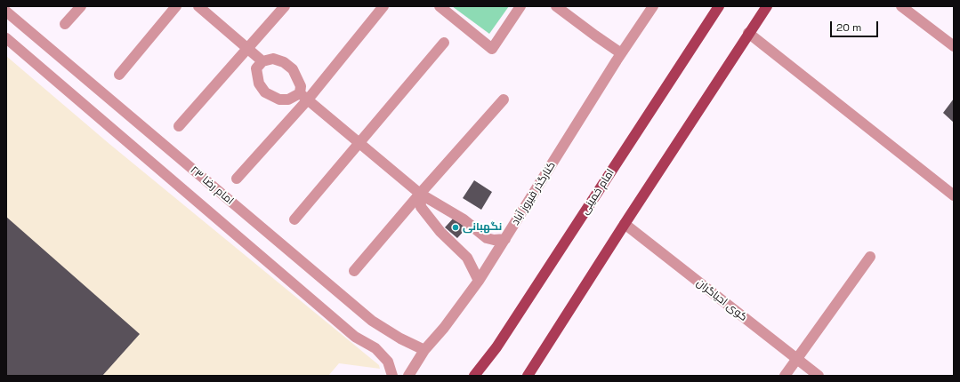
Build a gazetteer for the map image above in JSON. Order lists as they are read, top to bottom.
{
  "streets": {
    "main road": ["امام خمینی"],
    "street": ["امام رضا ۲۳", "کنارگذر فیروز آباد", "کوی احیاگران"]
  },
  "crossings": [
    ["امام رضا ۲۳", "کنارگذر فیروز آباد"]
  ],
  "places": ["نگهبانی"],
  "scale_bar": "20 m"
}
